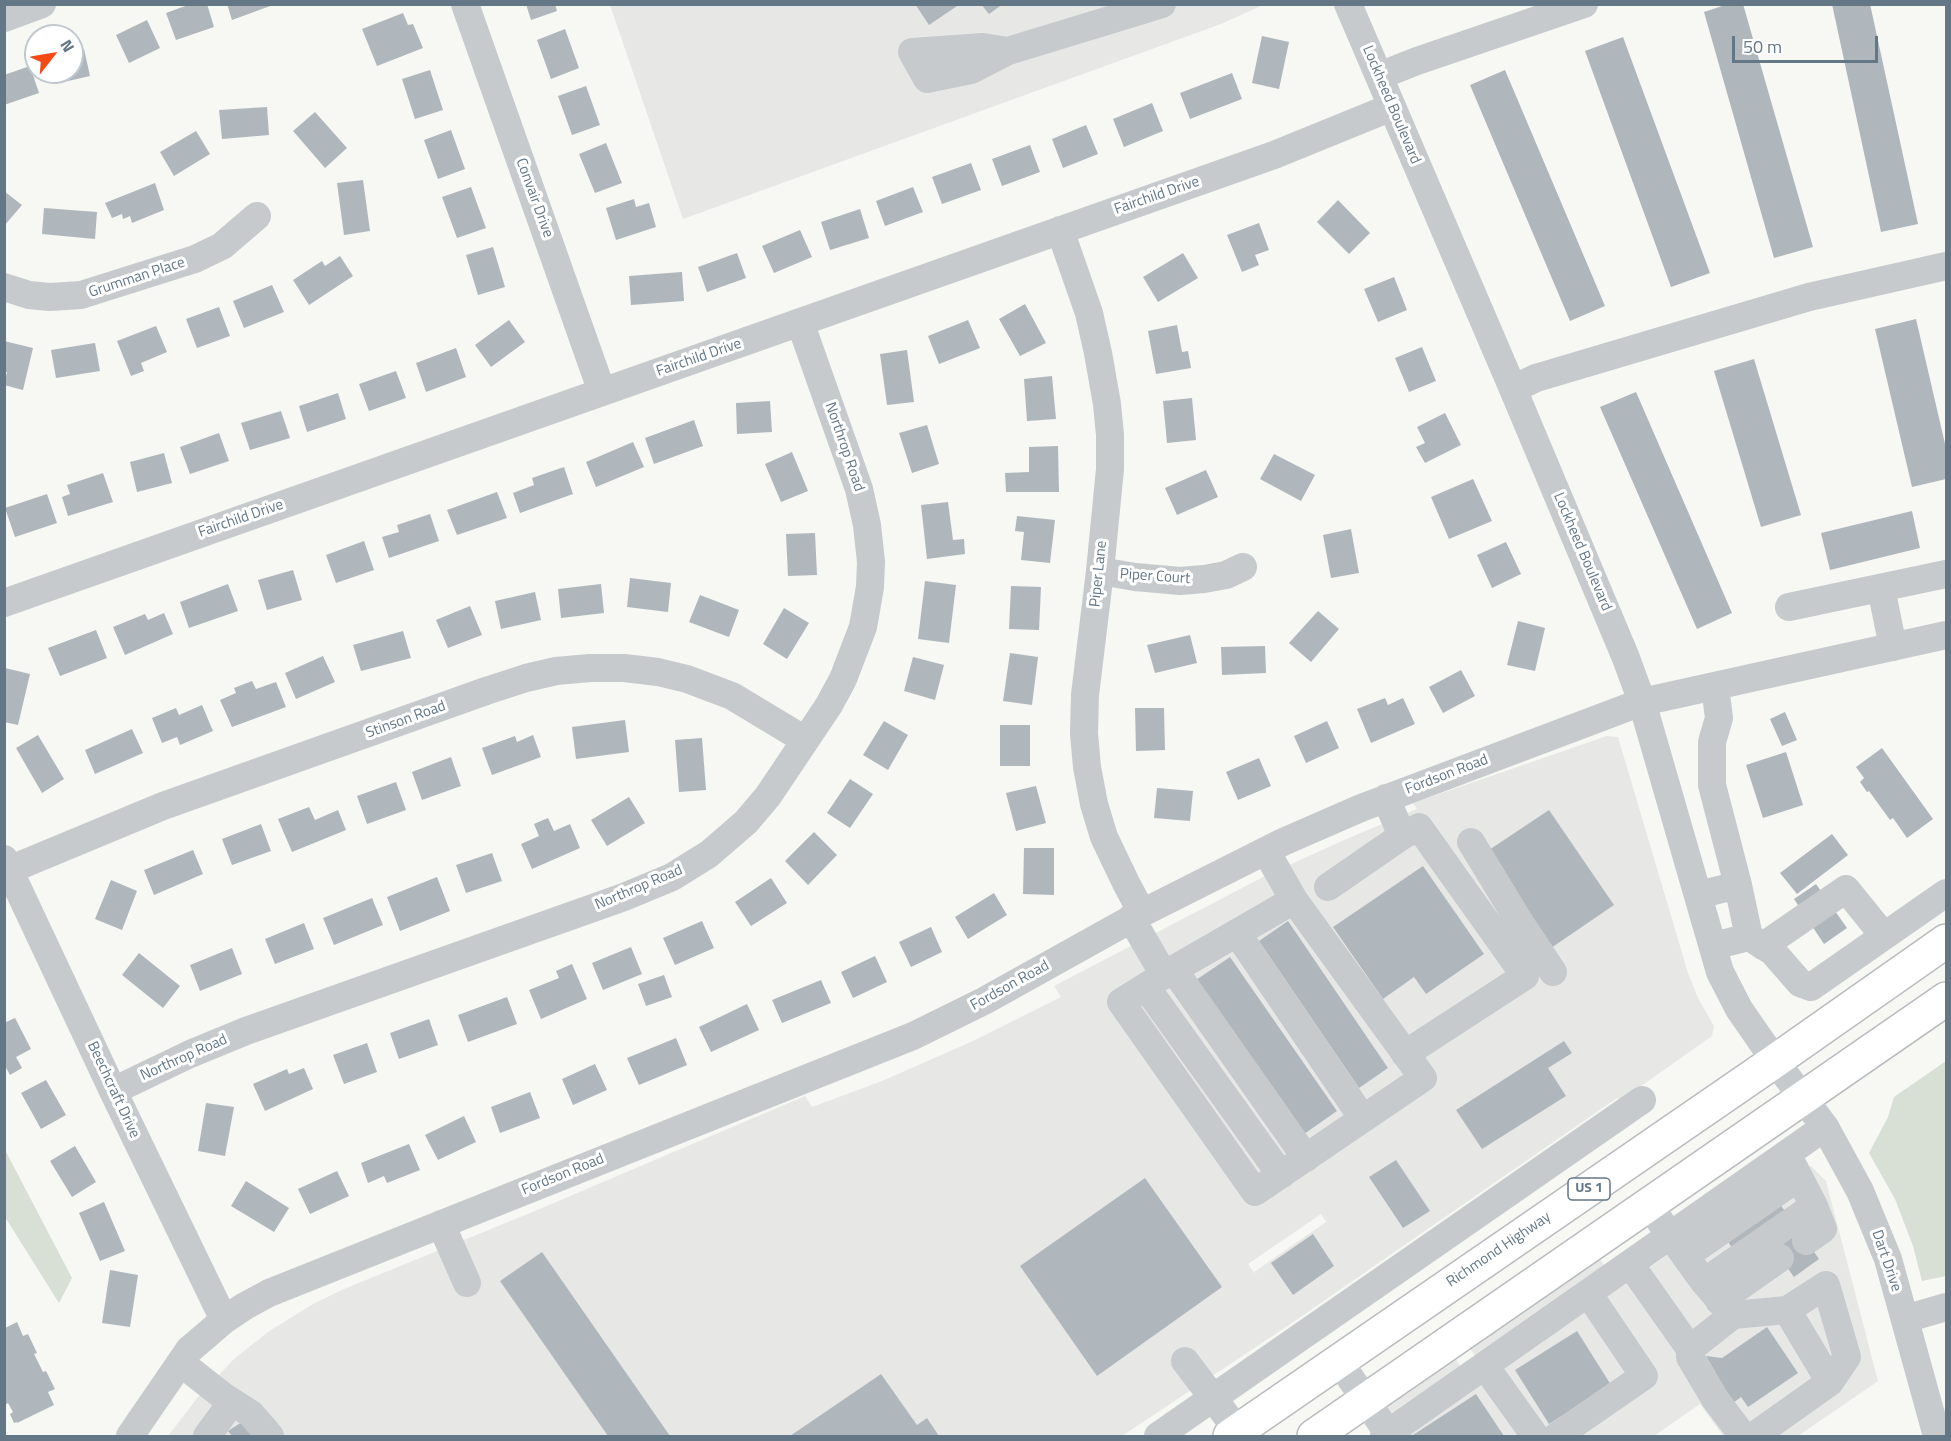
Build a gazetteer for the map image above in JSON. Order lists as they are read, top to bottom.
{
  "streets": {
    "highway": ["US 1", "Richmond Highway"],
    "street": [
      "Lockheed Boulevard",
      "Fairchild Drive",
      "Convair Drive",
      "Grumman Place",
      "Northrop Road",
      "Piper Lane",
      "Piper Court",
      "Stinson Road",
      "Fordson Road",
      "Beechcraft Drive",
      "Dart Drive"
    ]
  },
  "crossings": [
    ["Lockheed Boulevard", "Fairchild Drive"],
    ["Lockheed Boulevard", "Fordson Road"],
    ["Lockheed Boulevard", "Richmond Highway"],
    ["Lockheed Boulevard", "Dart Drive"],
    ["Fairchild Drive", "Convair Drive"],
    ["Fairchild Drive", "Northrop Road"],
    ["Fairchild Drive", "Piper Lane"],
    ["Northrop Road", "Stinson Road"],
    ["Northrop Road", "Beechcraft Drive"],
    ["Piper Lane", "Piper Court"],
    ["Piper Lane", "Fordson Road"],
    ["Stinson Road", "Beechcraft Drive"],
    ["Fordson Road", "Beechcraft Drive"]
  ],
  "scale_bar": "50 m",
  "north": "top right"
}
